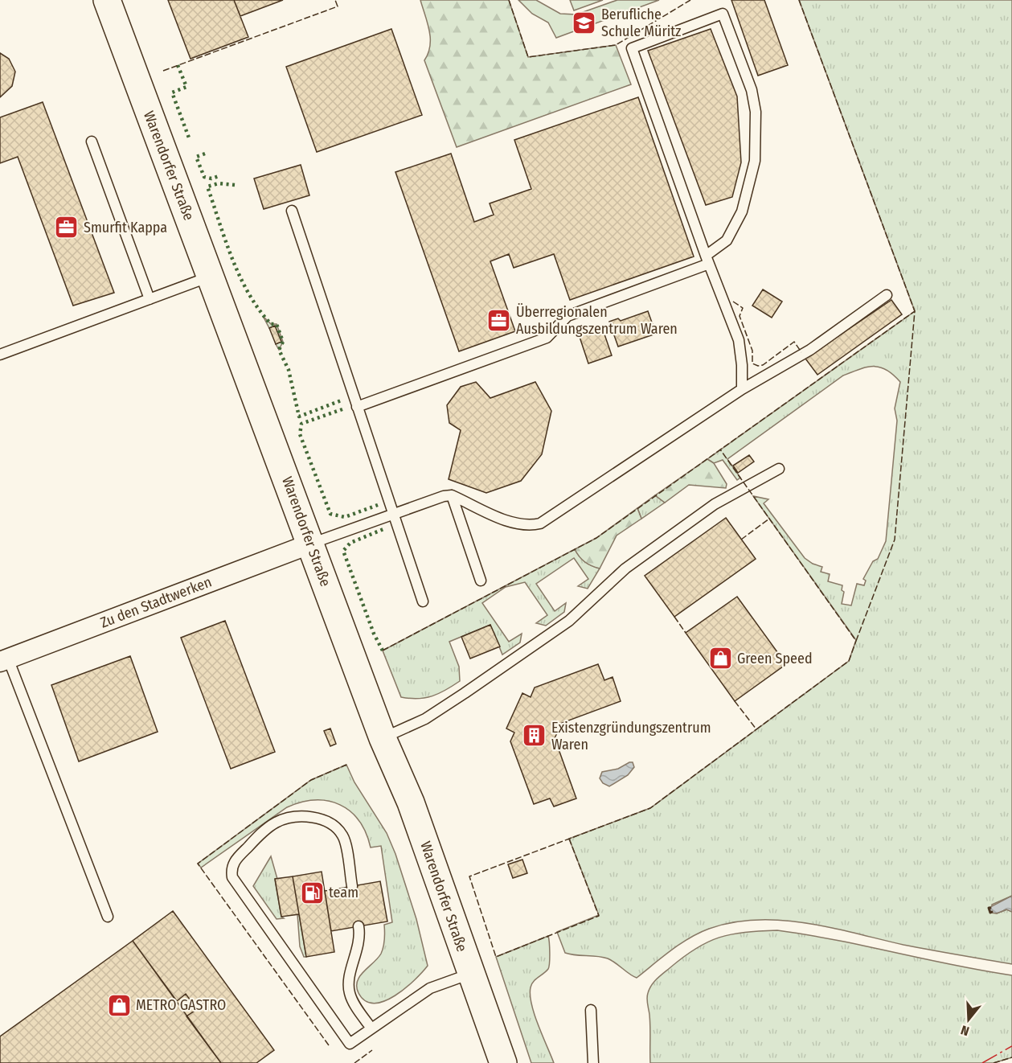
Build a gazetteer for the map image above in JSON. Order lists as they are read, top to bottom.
{
  "streets": {
    "main road": ["Warendorfer Straße"],
    "street": ["Zu den Stadtwerken"]
  },
  "crossings": [
    ["Warendorfer Straße", "Zu den Stadtwerken"]
  ],
  "places": {
    "school or university": ["Berufliche Schule Müritz"],
    "office": ["Smurfit Kappa", "Überregionalen Ausbildungszentrum Waren"],
    "shop": ["Green Speed", "METRO GASTRO"],
    "building": ["Existenzgründungszentrum Waren"],
    "fuel station": ["team"]
  },
  "north": "bottom"
}
